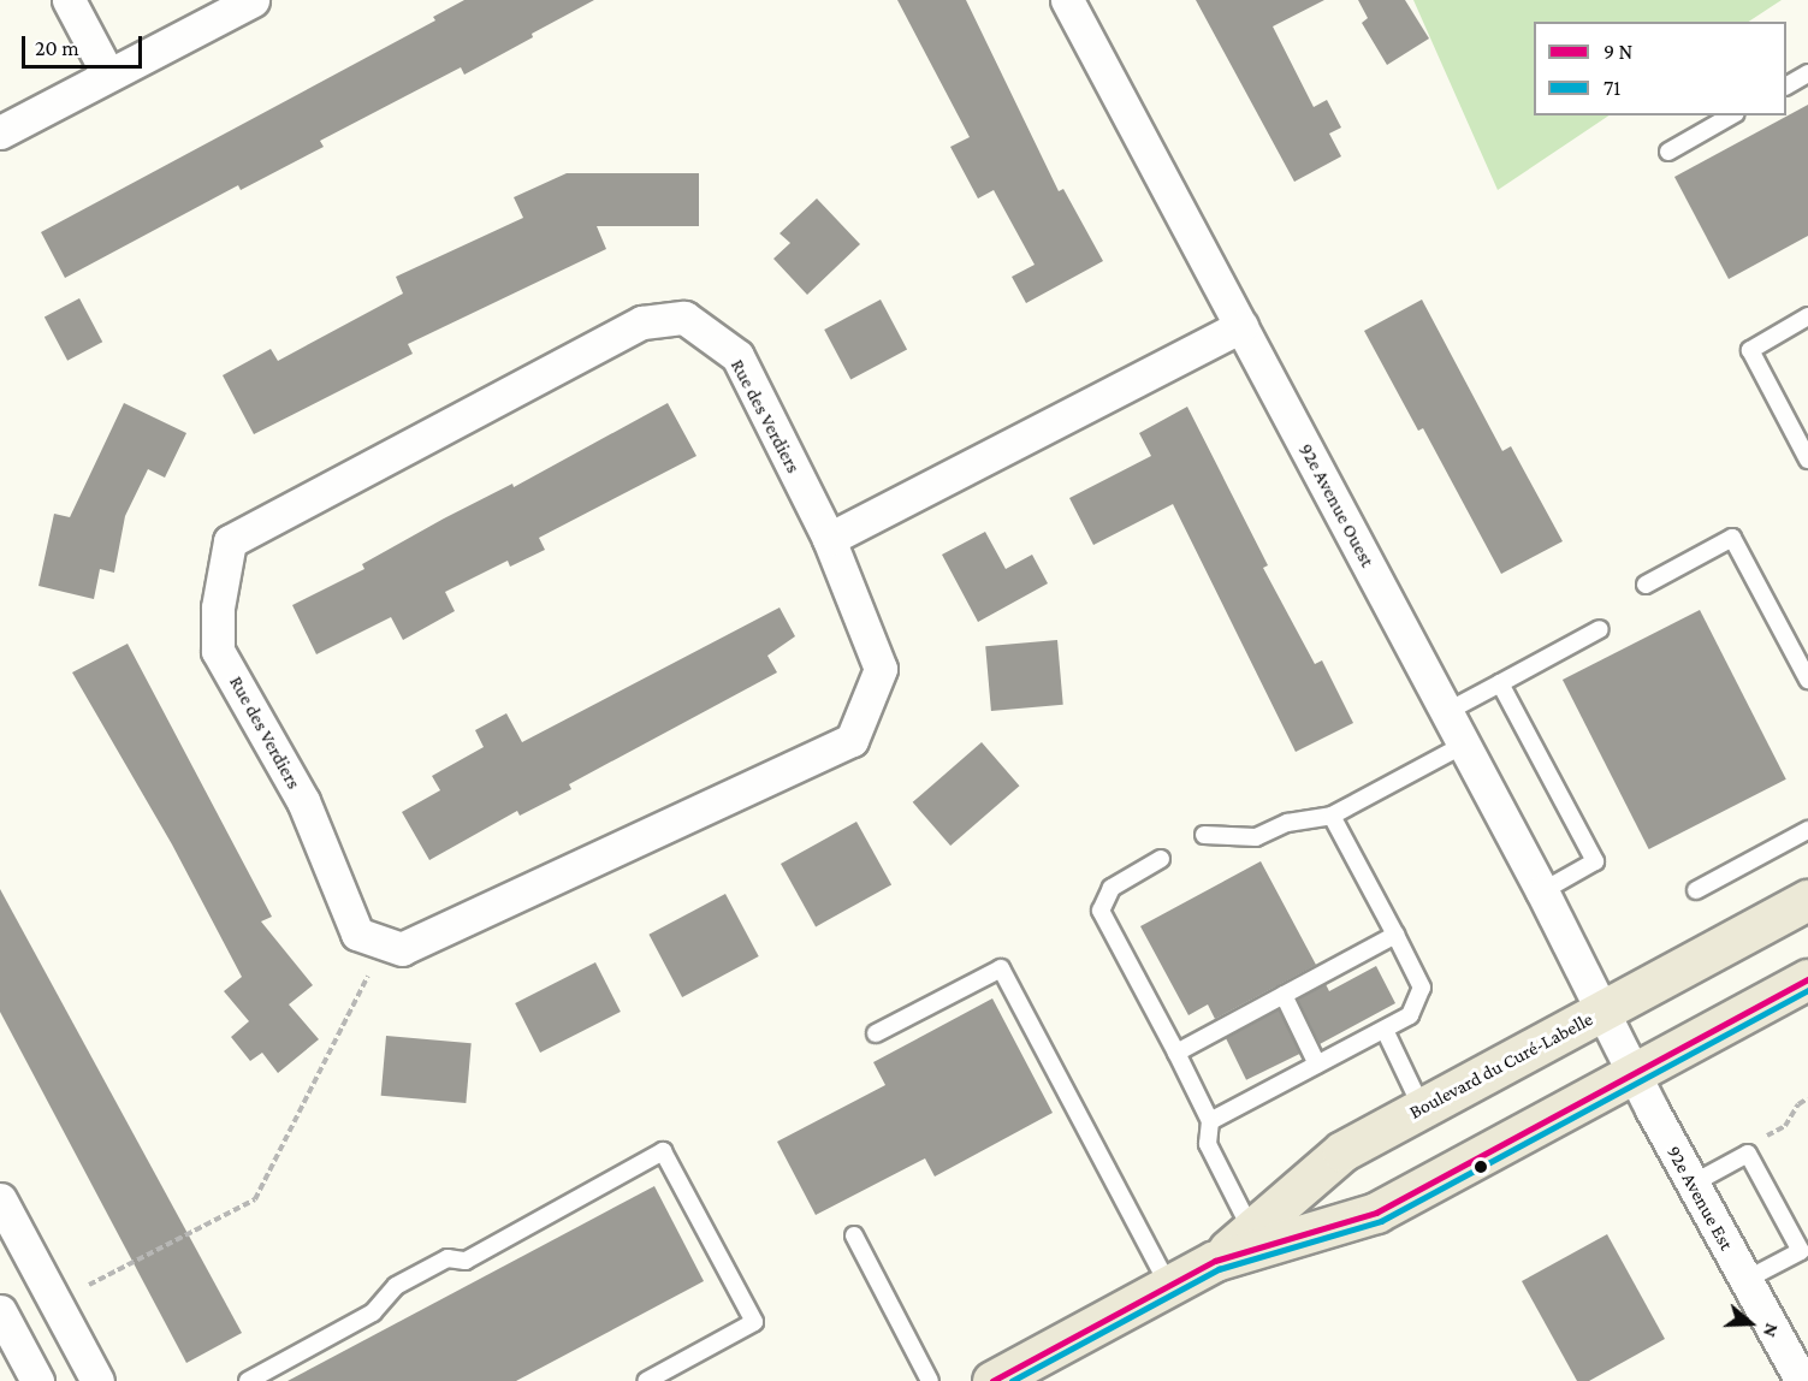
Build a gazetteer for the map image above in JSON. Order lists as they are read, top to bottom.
{
  "streets": {
    "main road": ["Boulevard du Curé-Labelle"],
    "street": ["Rue des Verdiers", "92e Avenue Ouest", "92e Avenue Est"]
  },
  "crossings": [
    ["92e Avenue Ouest", "Boulevard du Curé-Labelle"],
    ["92e Avenue Ouest", "92e Avenue Est"],
    ["Boulevard du Curé-Labelle", "92e Avenue Est"]
  ],
  "lines": ["transit line 71"],
  "legend": ["9 N", "71"],
  "scale_bar": "20 m",
  "north": "right"
}
